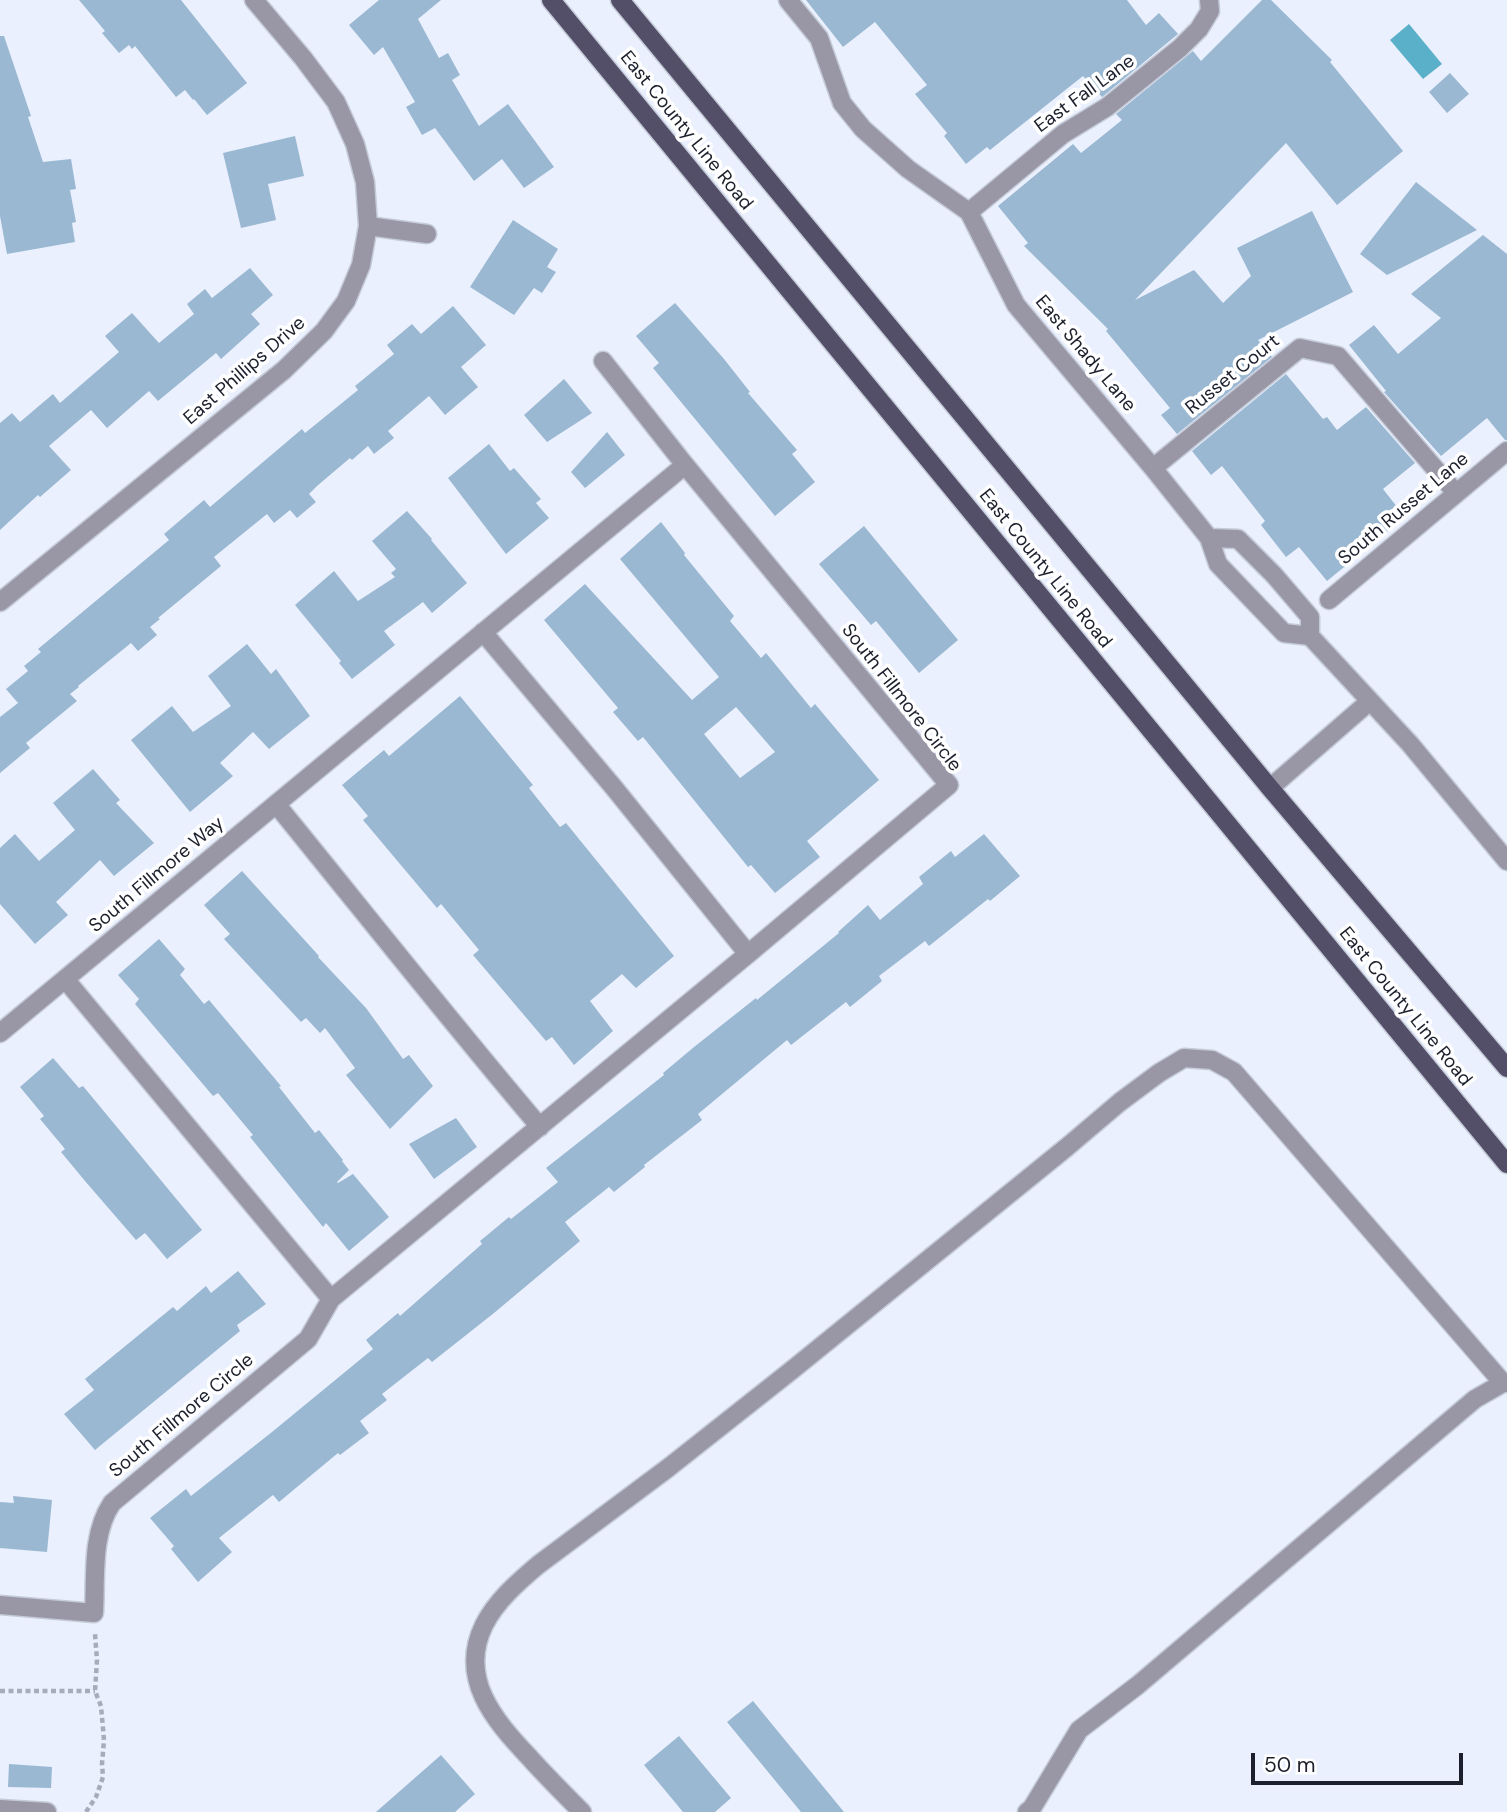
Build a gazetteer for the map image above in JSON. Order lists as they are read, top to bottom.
{
  "streets": {
    "main road": ["East County Line Road"],
    "street": [
      "East Fall Lane",
      "East Shady Lane",
      "East Phillips Drive",
      "Russet Court",
      "South Russet Lane",
      "South Fillmore Circle",
      "South Fillmore Way"
    ]
  },
  "crossings": [
    ["East Fall Lane", "East Shady Lane"],
    ["East Shady Lane", "Russet Court"],
    ["Russet Court", "South Russet Lane"],
    ["South Fillmore Circle", "South Fillmore Way"]
  ],
  "scale_bar": "50 m"
}
